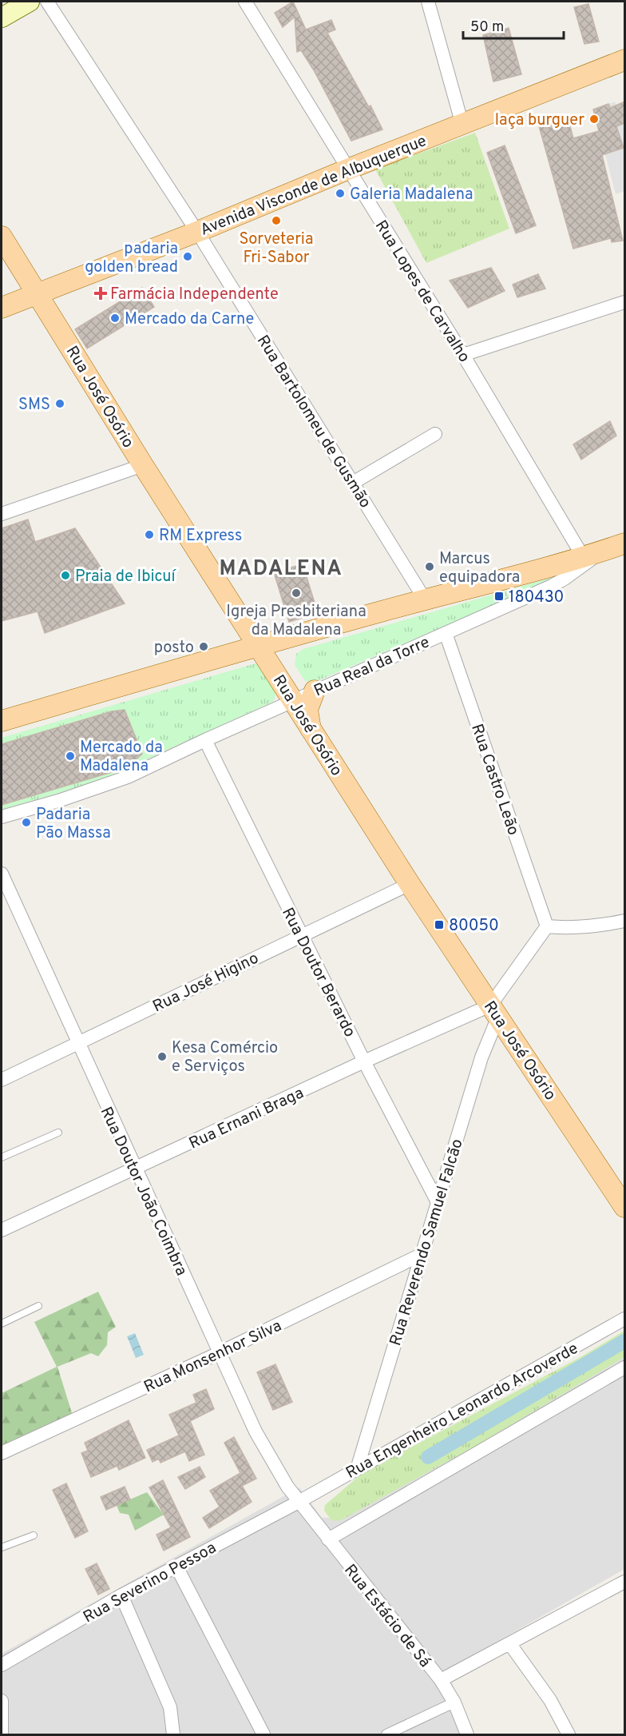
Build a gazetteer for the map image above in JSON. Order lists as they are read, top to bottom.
{
  "streets": {
    "main road": ["Avenida Visconde de Albuquerque", "Rua José Osório", "Rua Real da Torre"],
    "street": [
      "Rua Lopes de Carvalho",
      "Rua Bartolomeu de Gusmão",
      "Rua Castro Leão",
      "Rua Doutor Berardo",
      "Rua José Higino",
      "Rua Ernani Braga",
      "Rua Doutor João Coimbra",
      "Rua Reverendo Samuel Falcão",
      "Rua Monsenhor Silva",
      "Rua Engenheiro Leonardo Arcoverde",
      "Rua Severino Pessoa",
      "Rua Estácio de Sá"
    ]
  },
  "crossings": [
    ["Avenida Visconde de Albuquerque", "Rua Lopes de Carvalho"],
    ["Avenida Visconde de Albuquerque", "Rua José Osório"],
    ["Avenida Visconde de Albuquerque", "Rua Bartolomeu de Gusmão"],
    ["Rua Lopes de Carvalho", "Rua Real da Torre"],
    ["Rua José Osório", "Rua Real da Torre"],
    ["Rua José Osório", "Rua José Higino"],
    ["Rua José Osório", "Rua Ernani Braga"],
    ["Rua José Osório", "Rua Reverendo Samuel Falcão"],
    ["Rua Bartolomeu de Gusmão", "Rua Real da Torre"],
    ["Rua Real da Torre", "Rua Castro Leão"],
    ["Rua Real da Torre", "Rua Doutor Berardo"],
    ["Rua Castro Leão", "Rua Reverendo Samuel Falcão"],
    ["Rua Doutor Berardo", "Rua José Higino"],
    ["Rua Doutor Berardo", "Rua Ernani Braga"],
    ["Rua Doutor Berardo", "Rua Reverendo Samuel Falcão"],
    ["Rua José Higino", "Rua Doutor João Coimbra"],
    ["Rua Ernani Braga", "Rua Doutor João Coimbra"],
    ["Rua Ernani Braga", "Rua Reverendo Samuel Falcão"],
    ["Rua Doutor João Coimbra", "Rua Monsenhor Silva"],
    ["Rua Doutor João Coimbra", "Rua Engenheiro Leonardo Arcoverde"],
    ["Rua Doutor João Coimbra", "Rua Severino Pessoa"],
    ["Rua Doutor João Coimbra", "Rua Estácio de Sá"],
    ["Rua Reverendo Samuel Falcão", "Rua Monsenhor Silva"],
    ["Rua Reverendo Samuel Falcão", "Rua Engenheiro Leonardo Arcoverde"],
    ["Rua Engenheiro Leonardo Arcoverde", "Rua Severino Pessoa"],
    ["Rua Engenheiro Leonardo Arcoverde", "Rua Estácio de Sá"],
    ["Rua Severino Pessoa", "Rua Estácio de Sá"]
  ],
  "districts": ["MADALENA"],
  "places": {
    "other": [
      "laça burguer",
      "Galeria Madalena",
      "Sorveteria Fri-Sabor",
      "padaria golden bread",
      "Mercado da Carne",
      "SMS",
      "RM Express",
      "Marcus equipadora",
      "Praia de Ibicuí",
      "Igreja Presbiteriana da Madalena",
      "posto",
      "Mercado da Madalena",
      "Padaria Pão Massa",
      "Kesa Comércio e Serviços"
    ],
    "health": ["Farmácia Independente"],
    "transit": ["180430", "80050"]
  },
  "scale_bar": "50 m"
}
